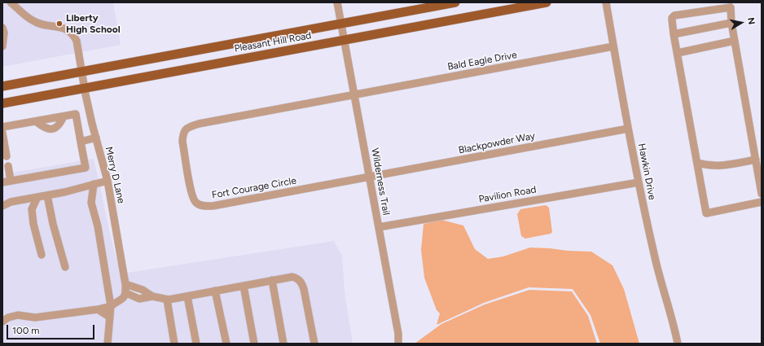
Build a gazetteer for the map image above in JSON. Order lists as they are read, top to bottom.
{
  "streets": {
    "main road": ["Pleasant Hill Road"],
    "street": [
      "Bald Eagle Drive",
      "Blackpowder Way",
      "Hawkin Drive",
      "Merry D Lane",
      "Wilderness Trail",
      "Fort Courage Circle",
      "Pavilion Road"
    ]
  },
  "crossings": [
    ["Pleasant Hill Road", "Merry D Lane"],
    ["Pleasant Hill Road", "Wilderness Trail"],
    ["Bald Eagle Drive", "Hawkin Drive"],
    ["Bald Eagle Drive", "Wilderness Trail"],
    ["Bald Eagle Drive", "Fort Courage Circle"],
    ["Blackpowder Way", "Hawkin Drive"],
    ["Blackpowder Way", "Wilderness Trail"],
    ["Blackpowder Way", "Fort Courage Circle"],
    ["Hawkin Drive", "Pavilion Road"],
    ["Wilderness Trail", "Fort Courage Circle"],
    ["Wilderness Trail", "Pavilion Road"]
  ],
  "places": ["Liberty High School"],
  "scale_bar": "100 m",
  "north": "right"
}
